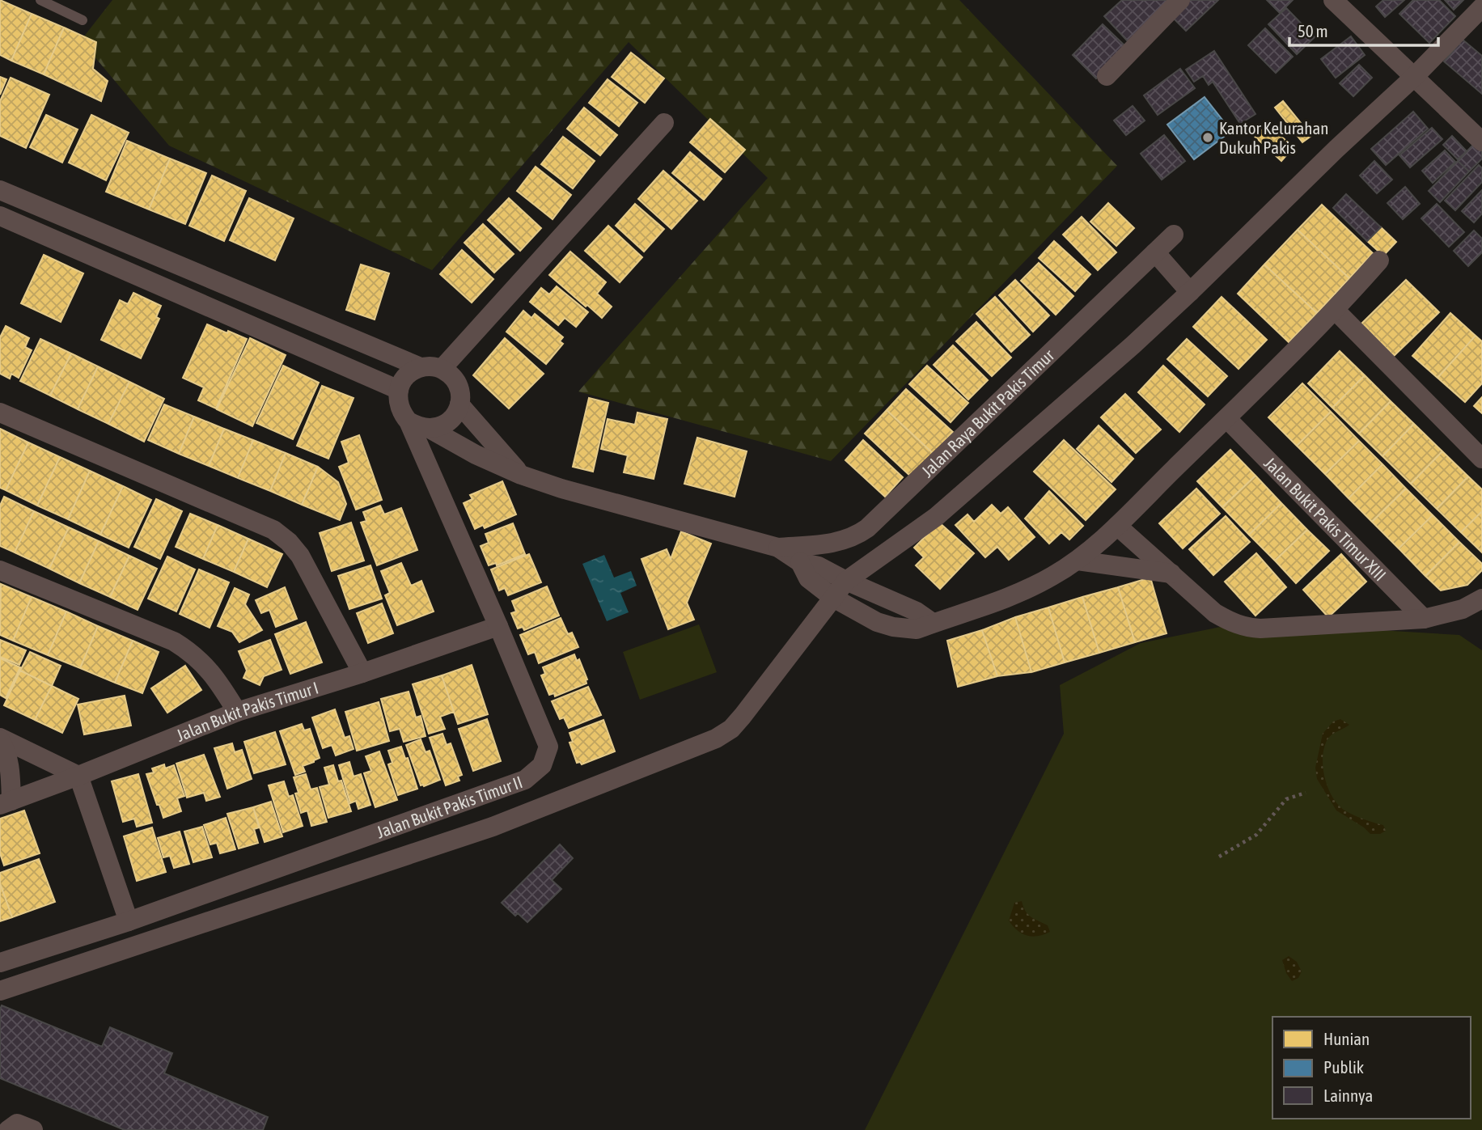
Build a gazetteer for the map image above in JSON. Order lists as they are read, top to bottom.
{
  "streets": {
    "street": [
      "Jalan Raya Bukit Pakis Timur",
      "Jalan Bukit Pakis Timur XIII",
      "Jalan Bukit Pakis Timur I",
      "Jalan Bukit Pakis Timur II"
    ]
  },
  "crossings": [
    ["Jalan Raya Bukit Pakis Timur", "Jalan Bukit Pakis Timur XIII"],
    ["Jalan Raya Bukit Pakis Timur", "Jalan Bukit Pakis Timur II"],
    ["Jalan Bukit Pakis Timur I", "Jalan Bukit Pakis Timur II"]
  ],
  "places": ["Kantor Kelurahan Dukuh Pakis"],
  "legend": ["Hunian", "Publik", "Lainnya"],
  "scale_bar": "50 m"
}
